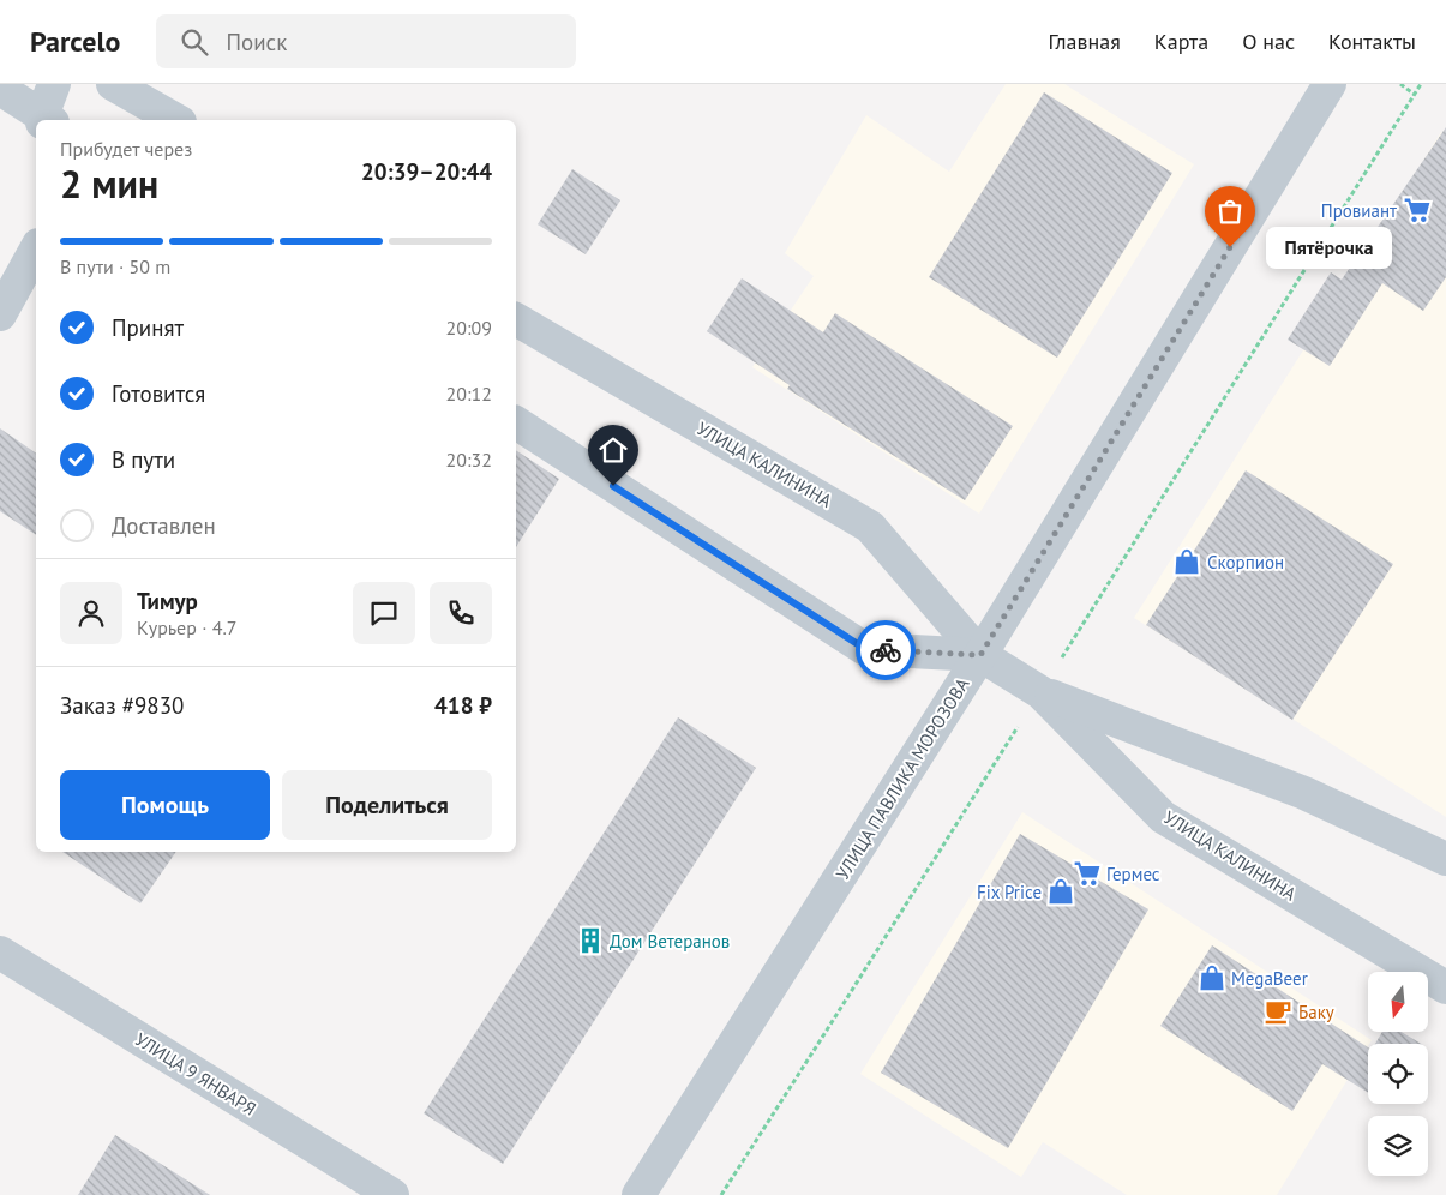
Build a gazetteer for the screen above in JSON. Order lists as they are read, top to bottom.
{
  "streets": {
    "street": ["УЛИЦА КАЛИНИНА", "УЛИЦА ПАВЛИКА МОРОЗОВА", "УЛИЦА 9 ЯНВАРЯ"]
  },
  "crossings": [
    ["УЛИЦА КАЛИНИНА", "УЛИЦА ПАВЛИКА МОРОЗОВА"]
  ],
  "places": {
    "supermarket": ["Провиант", "Гермес"],
    "other": ["Пятёрочка"],
    "shop": ["Скорпион", "Fix Price", "MegaBeer"],
    "building": ["Дом Ветеранов"],
    "cafe": ["Баку"]
  },
  "north": "bottom",
  "page": {
    "header": "Parcelo",
    "search": "Поиск",
    "nav": [
      "Главная",
      "Карта",
      "О нас",
      "Контакты"
    ],
    "heading": ["2 мин", "Прибудет через", "20:39–20:44"],
    "panel": [
      "Тимур",
      "Курьер · 4.7",
      "Заказ #9830",
      "418 ₽"
    ],
    "bar": "В пути · 50 m",
    "bubble": "Пятёрочка",
    "list": [
      ["Принят", "20:09"],
      ["Готовится", "20:12"],
      ["В пути", "20:32"],
      "Доставлен"
    ],
    "buttons": ["Помощь", "Поделиться"]
  }
}
